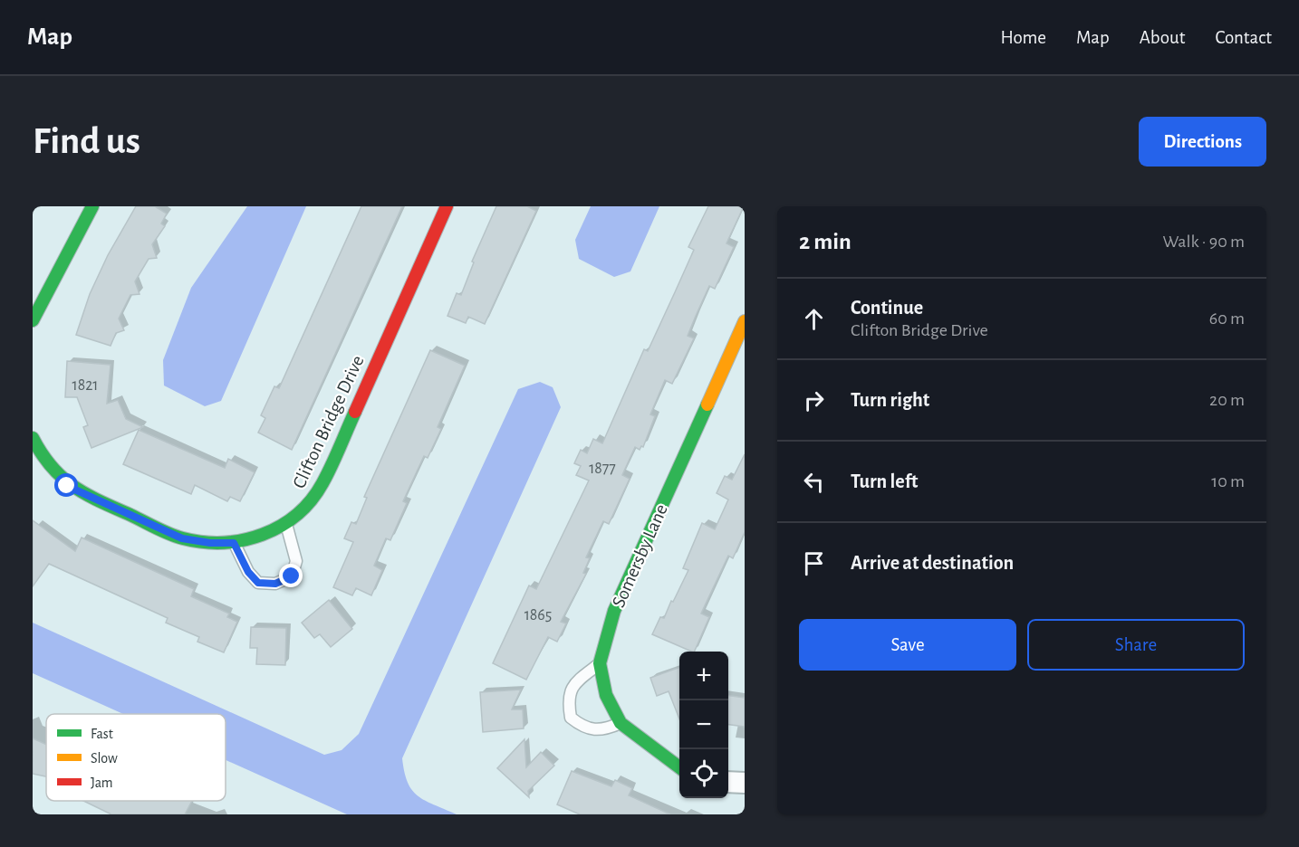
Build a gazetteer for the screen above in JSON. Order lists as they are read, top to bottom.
{
  "streets": {
    "street": ["Clifton Bridge Drive", "Somersby Lane"]
  },
  "house_numbers": ["1821", "1877", "1865"],
  "legend": ["Fast", "Slow", "Jam"],
  "page": {
    "header": "Map",
    "nav": [
      "Home",
      "Map",
      "About",
      "Contact"
    ],
    "buttons": [
      "Directions",
      ["Save", "Share"]
    ],
    "title": "Find us",
    "heading": ["2 min", "Walk · 90 m"],
    "list": [
      ["Continue", "Clifton Bridge Drive", "60 m"],
      ["Turn right", "20 m"],
      ["Turn left", "10 m"],
      "Arrive at destination"
    ],
    "map_buttons": ["+", "−"]
  }
}
